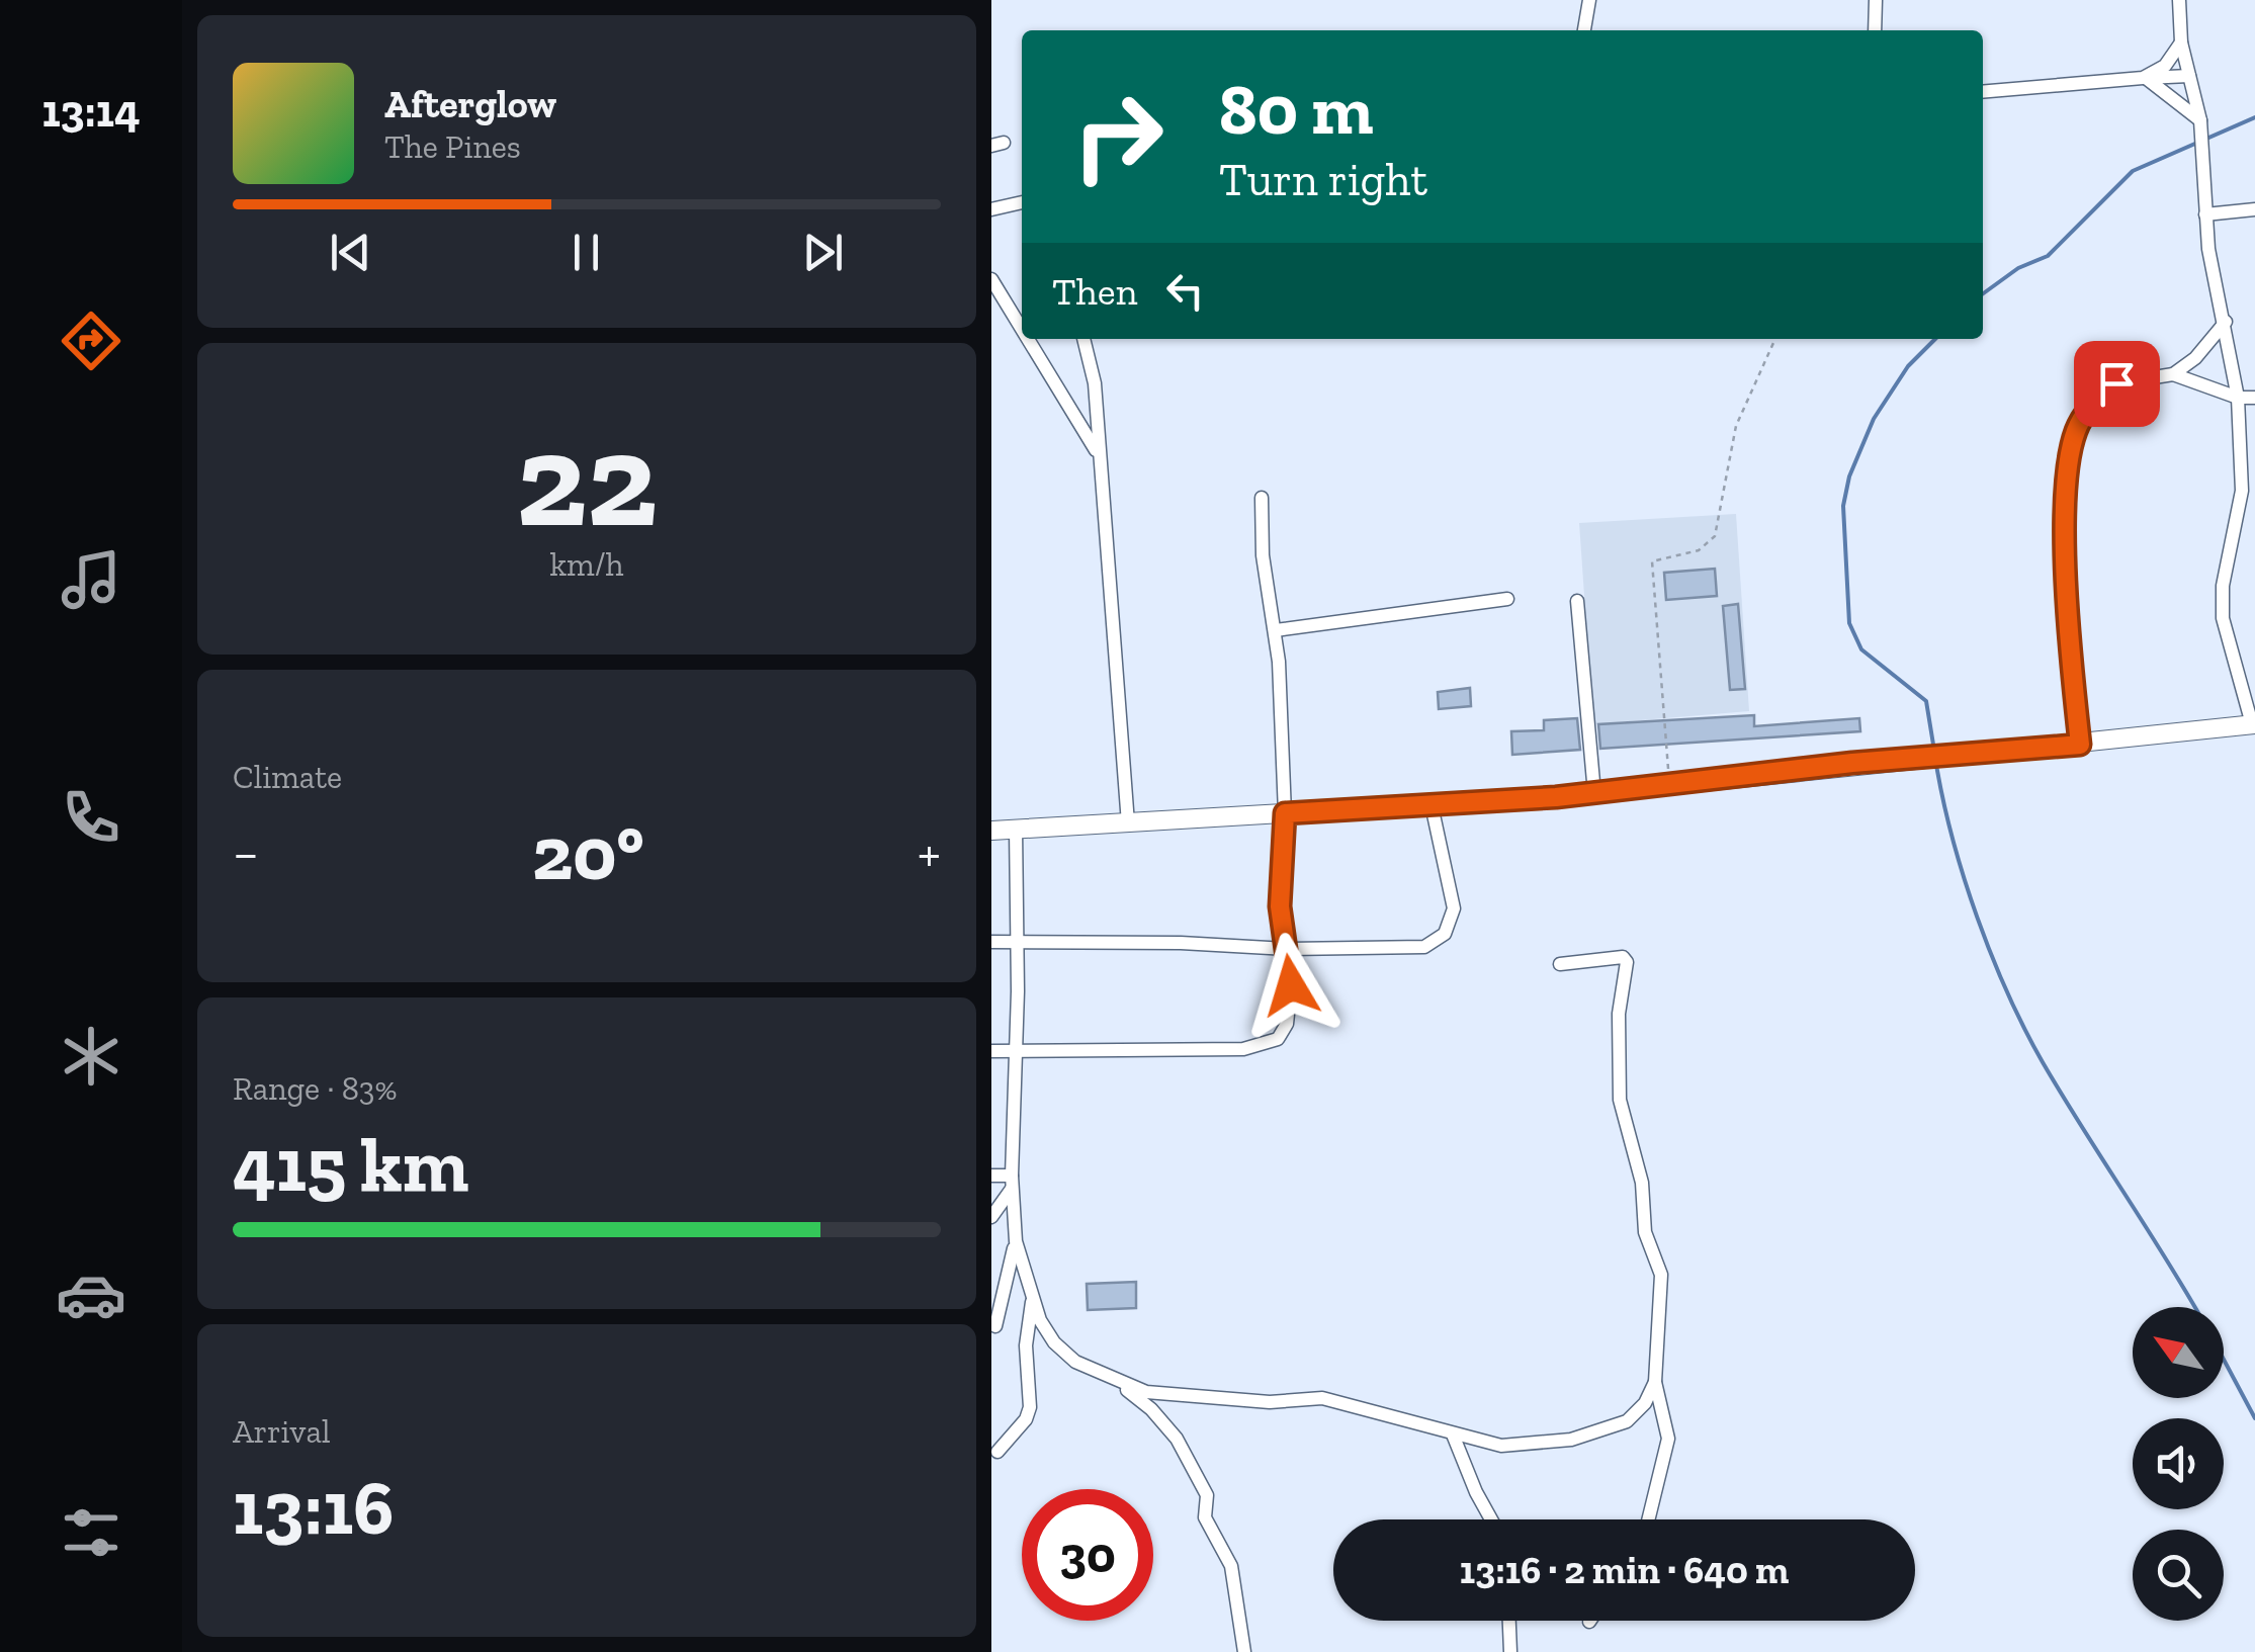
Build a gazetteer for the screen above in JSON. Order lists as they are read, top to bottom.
{
  "north": "top left",
  "page": {
    "tabs": "13:14",
    "turn": ["80 m", "Turn right"],
    "song": ["Afterglow", "The Pines"],
    "then": "Then",
    "tile": [
      ["22", "km/h"],
      "Climate",
      ["Range · 83%", "415 km"],
      ["Arrival", "13:16"]
    ],
    "heat": ["−", "20°", "+"],
    "limit": "30",
    "trip": "13:16 · 2 min · 640 m"
  }
}
